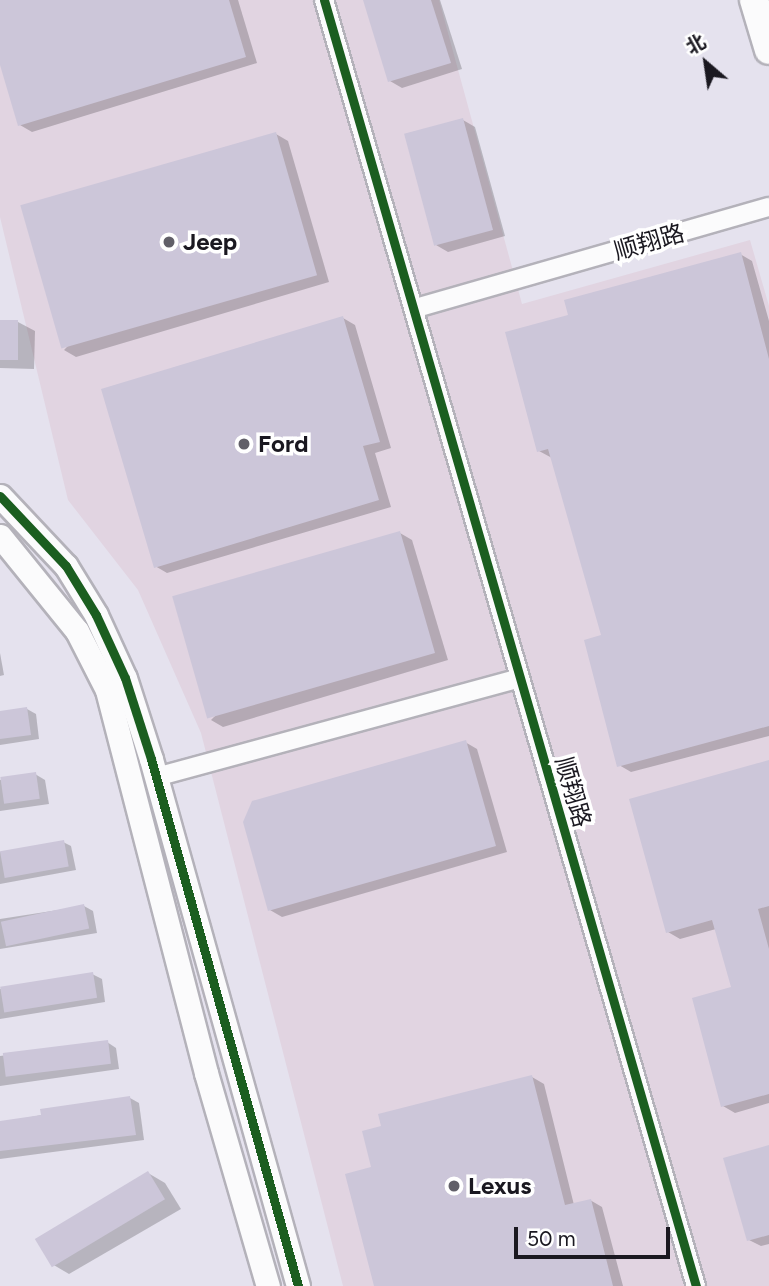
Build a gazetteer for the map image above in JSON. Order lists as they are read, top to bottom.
{
  "streets": {
    "street": ["顺翔路"]
  },
  "places": ["Jeep", "Ford", "Lexus"],
  "scale_bar": "50 m",
  "north": "top left"
}
